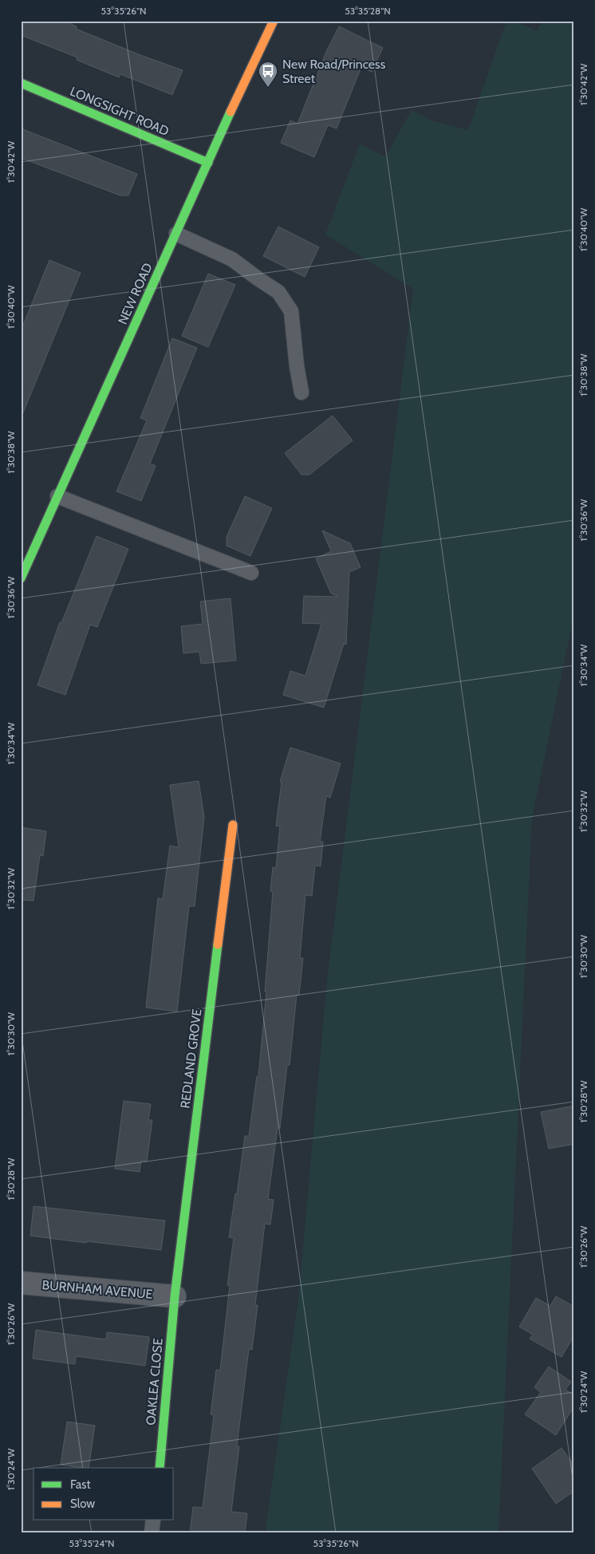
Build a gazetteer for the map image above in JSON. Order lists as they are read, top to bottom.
{
  "streets": {
    "street": [
      "LONGSIGHT ROAD",
      "NEW ROAD",
      "REDLAND GROVE",
      "BURNHAM AVENUE",
      "OAKLEA CLOSE"
    ]
  },
  "crossings": [
    ["LONGSIGHT ROAD", "NEW ROAD"],
    ["REDLAND GROVE", "BURNHAM AVENUE"],
    ["REDLAND GROVE", "OAKLEA CLOSE"],
    ["BURNHAM AVENUE", "OAKLEA CLOSE"]
  ],
  "places": {
    "bus stop": ["New Road/Princess Street"]
  },
  "legend": ["Fast", "Slow"],
  "coordinates": [
    "53°35'26\"N",
    "53°35'28\"N",
    "1°30'42\"W",
    "1°30'40\"W",
    "1°30'38\"W",
    "1°30'36\"W",
    "1°30'34\"W",
    "1°30'32\"W",
    "1°30'30\"W",
    "1°30'28\"W",
    "1°30'26\"W",
    "1°30'24\"W",
    "53°35'24\"N"
  ]
}
